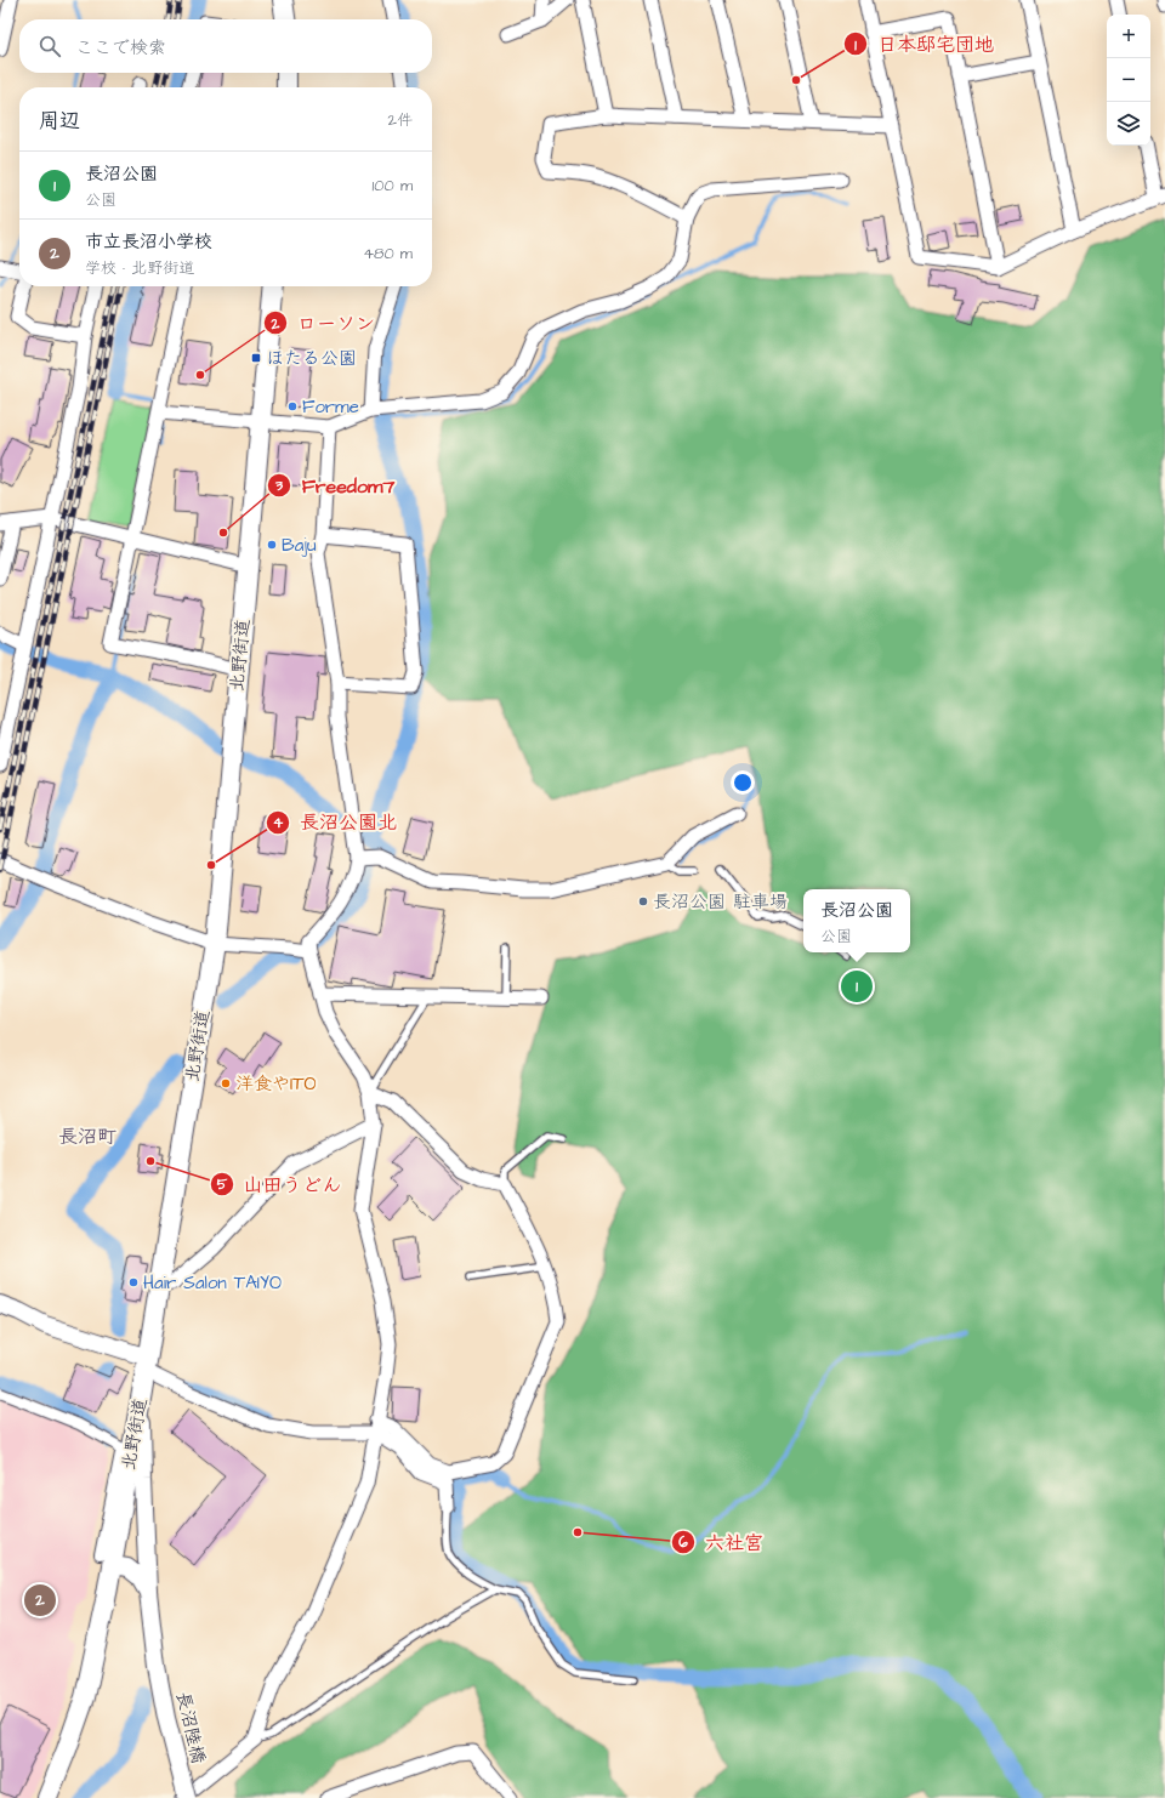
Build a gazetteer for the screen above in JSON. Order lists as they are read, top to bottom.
{
  "streets": {
    "main road": ["北野街道"],
    "street": ["長沼陸橋"]
  },
  "crossings": [
    ["北野街道", "長沼陸橋"]
  ],
  "districts": ["長沼町"],
  "places": {
    "other": [
      "日本邸宅団地",
      "ローソン",
      "Forme",
      "Freedom7",
      "Baju",
      "長沼公園北",
      "長沼公園 駐車場",
      "洋食やITO",
      "山田うどん",
      "Hair Salon TAIYO",
      "六社宮"
    ],
    "transit": ["ほたる公園"]
  },
  "page": {
    "map_buttons": ["+", "−"],
    "search": "ここで検索",
    "heading": ["周辺", "2件"],
    "list": [
      {
        "mark": "1",
        "name": "長沼公園",
        "note": "公園",
        "value": "100 m"
      },
      {
        "mark": "2",
        "name": "市立長沼小学校",
        "note": "学校 · 北野街道",
        "value": "480 m"
      }
    ],
    "popup": ["長沼公園", "公園"],
    "pins": ["1", "2"]
  }
}
